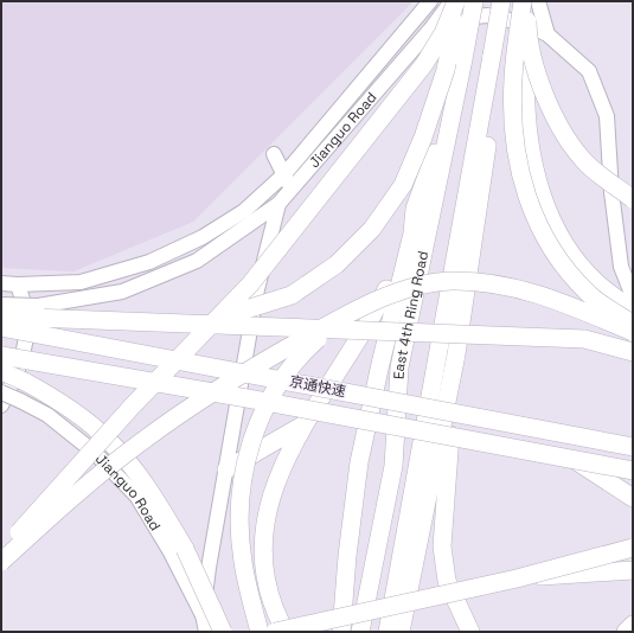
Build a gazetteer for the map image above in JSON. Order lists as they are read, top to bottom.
{
  "streets": {
    "highway": ["East 4th Ring Road", "京通快速"],
    "street": ["Jianguo Road"]
  }
}
